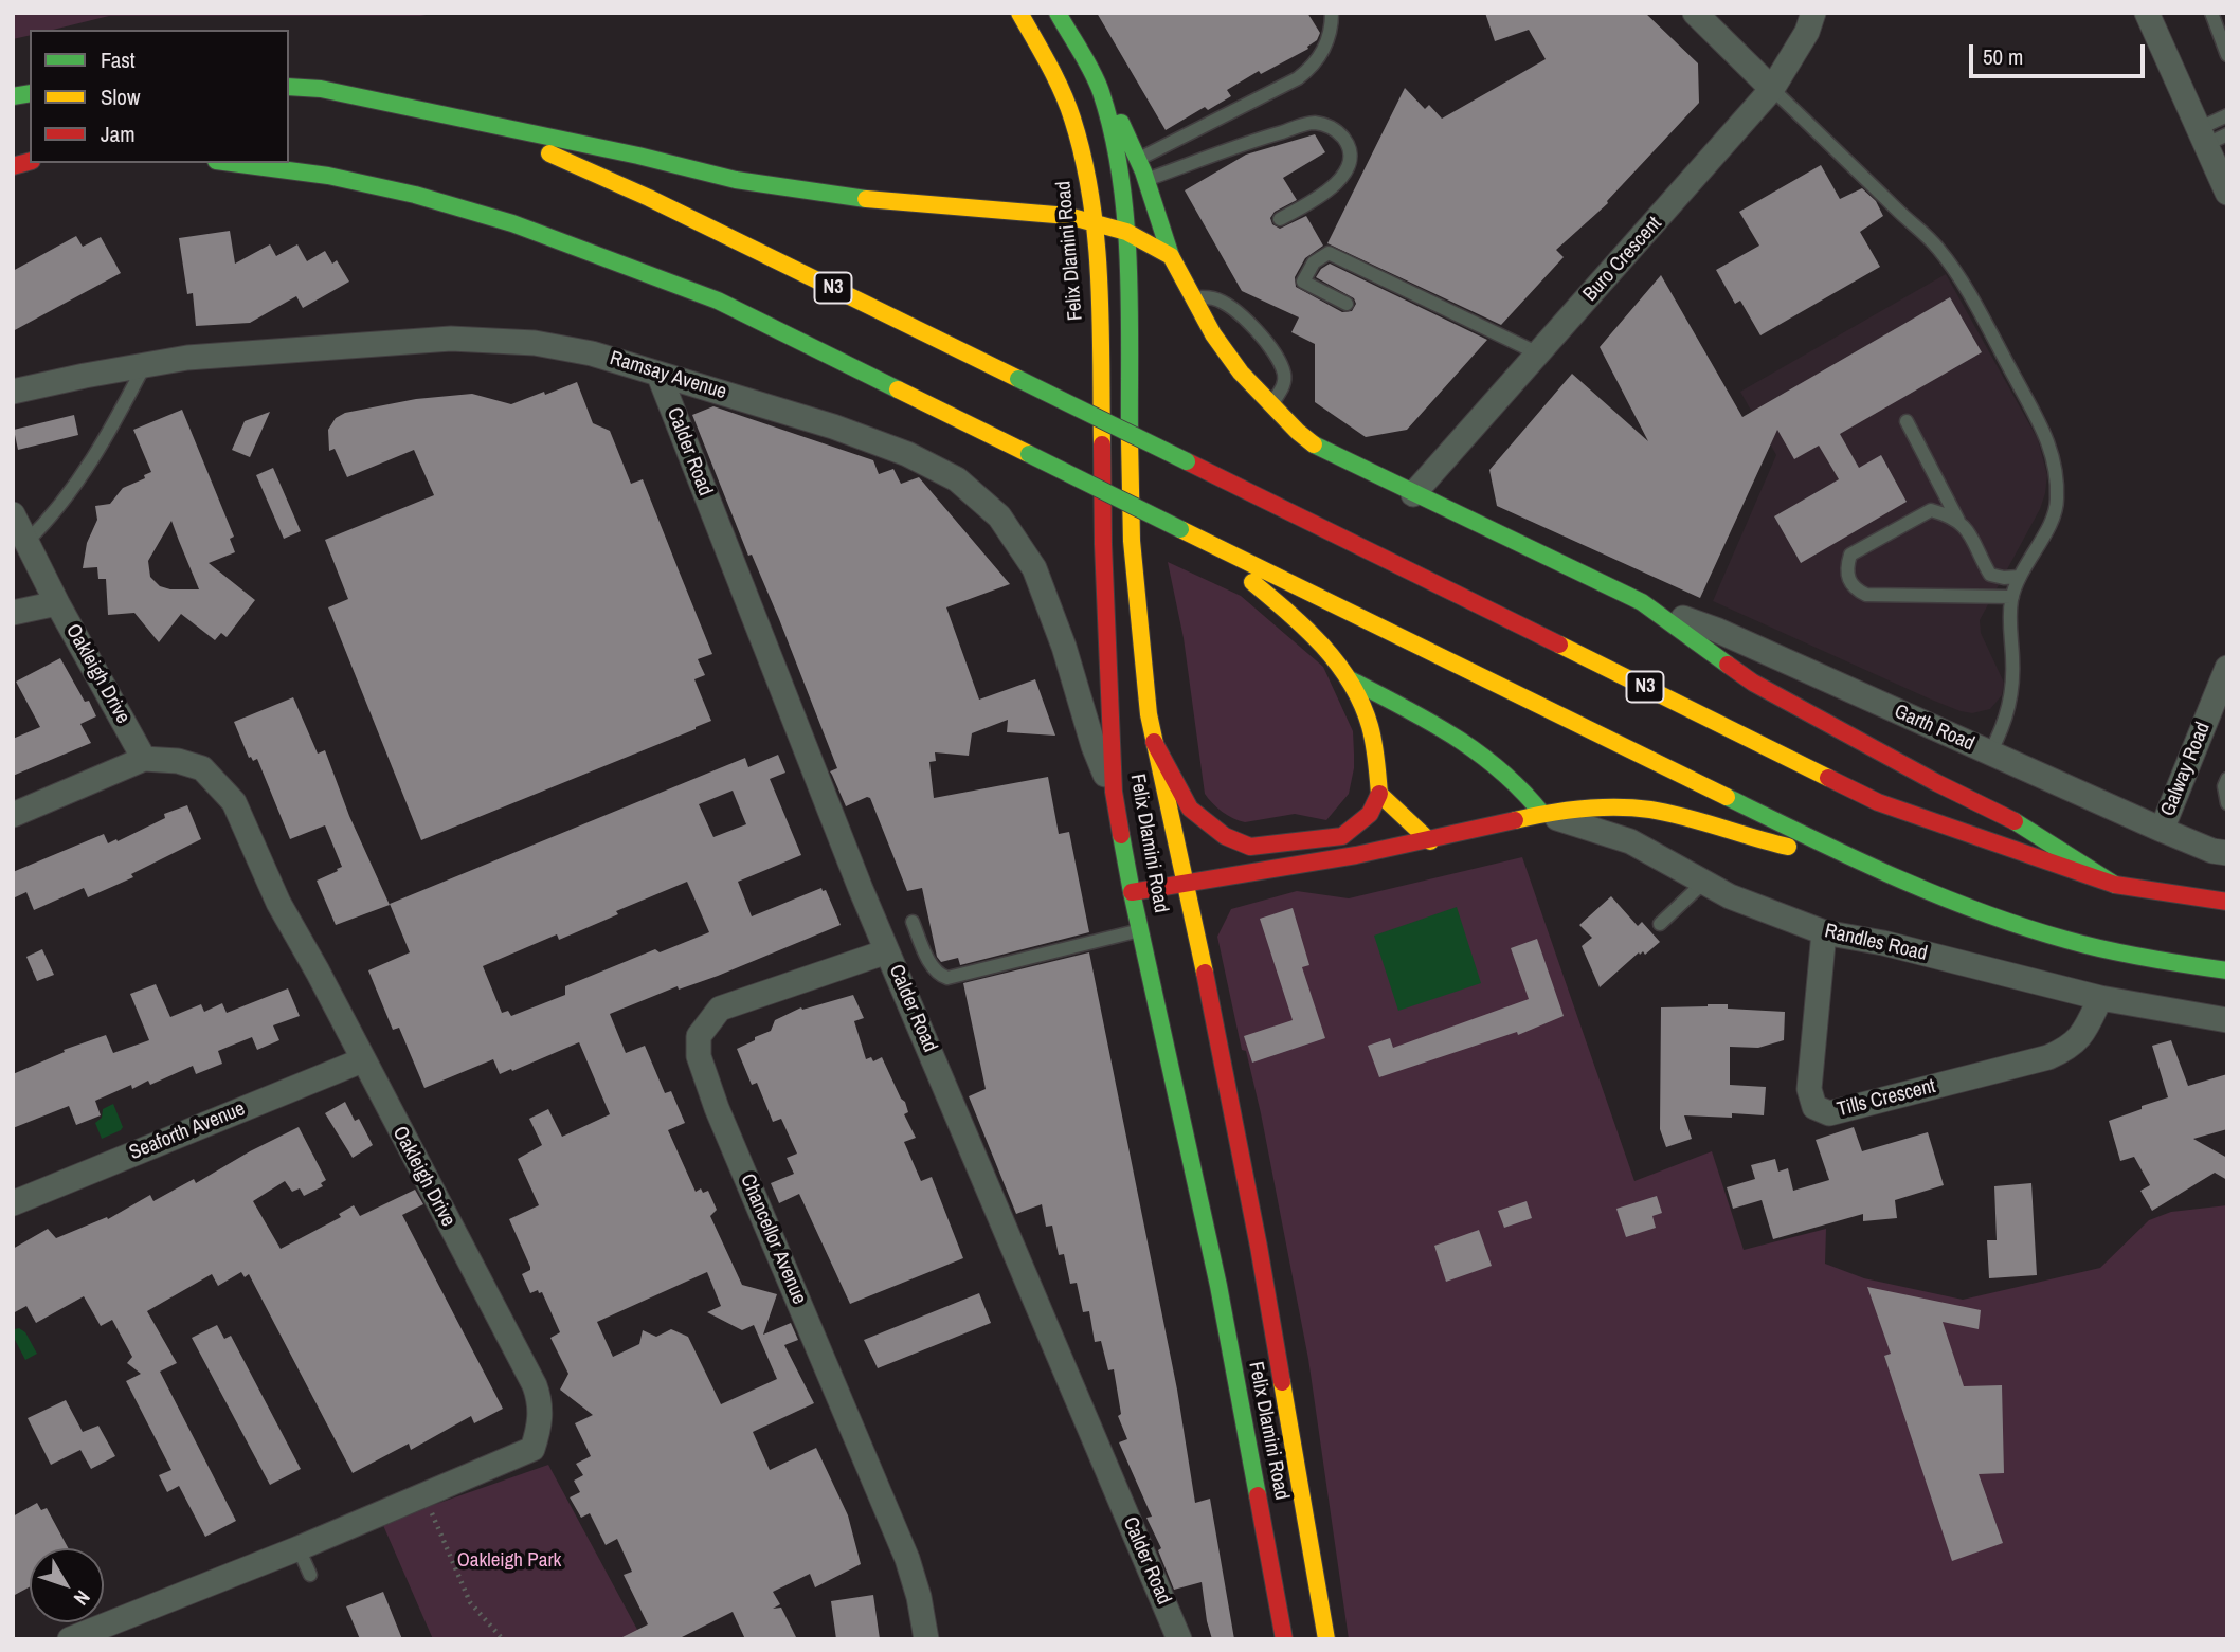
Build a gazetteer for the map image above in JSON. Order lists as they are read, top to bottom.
{
  "streets": {
    "main road": ["Felix Dlamini Road", "N3"],
    "street": [
      "Buro Crescent",
      "Ramsay Avenue",
      "Calder Road",
      "Oakleigh Drive",
      "Garth Road",
      "Galway Road",
      "Randles Road",
      "Tills Crescent",
      "Seaforth Avenue",
      "Chancellor Avenue"
    ]
  },
  "crossings": [
    ["Felix Dlamini Road", "Ramsay Avenue"],
    ["Ramsay Avenue", "Calder Road"],
    ["Calder Road", "Chancellor Avenue"],
    ["Oakleigh Drive", "Seaforth Avenue"],
    ["Garth Road", "Galway Road"],
    ["Randles Road", "Tills Crescent"]
  ],
  "parks": ["Oakleigh Park"],
  "legend": ["Fast", "Slow", "Jam"],
  "scale_bar": "50 m",
  "north": "bottom right"
}
